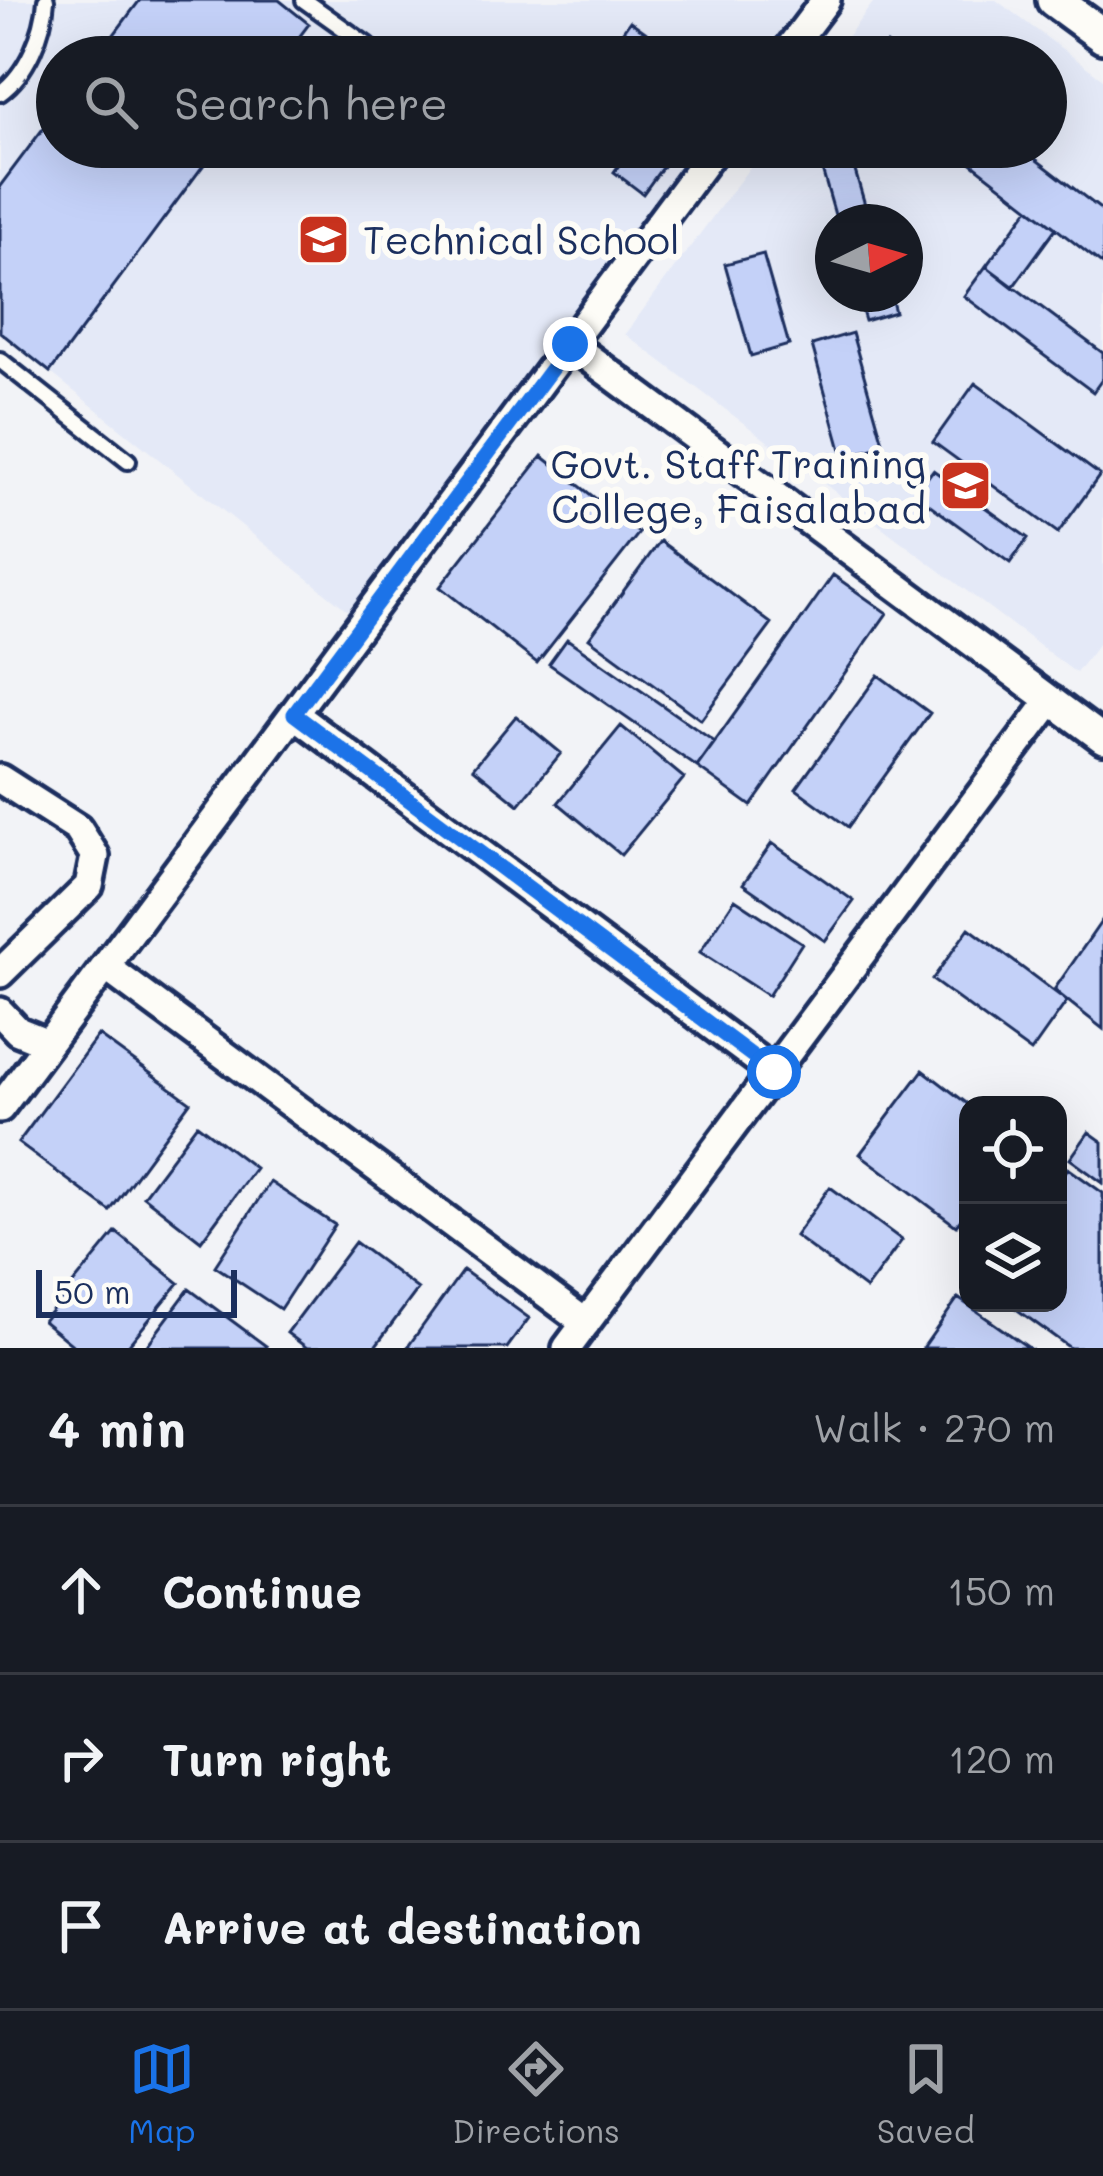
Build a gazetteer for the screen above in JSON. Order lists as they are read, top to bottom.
{
  "places": {
    "school or university": ["Technical School", "Govt. Staff Training College, Faisalabad"]
  },
  "scale_bar": "50 m",
  "north": "right",
  "page": {
    "search": "Search here",
    "scale": "50 m",
    "heading": ["4 min", "Walk · 270 m"],
    "list": [
      ["Continue", "150 m"],
      ["Turn right", "120 m"],
      "Arrive at destination"
    ],
    "nav": ["Map", "Directions", "Saved"]
  }
}
